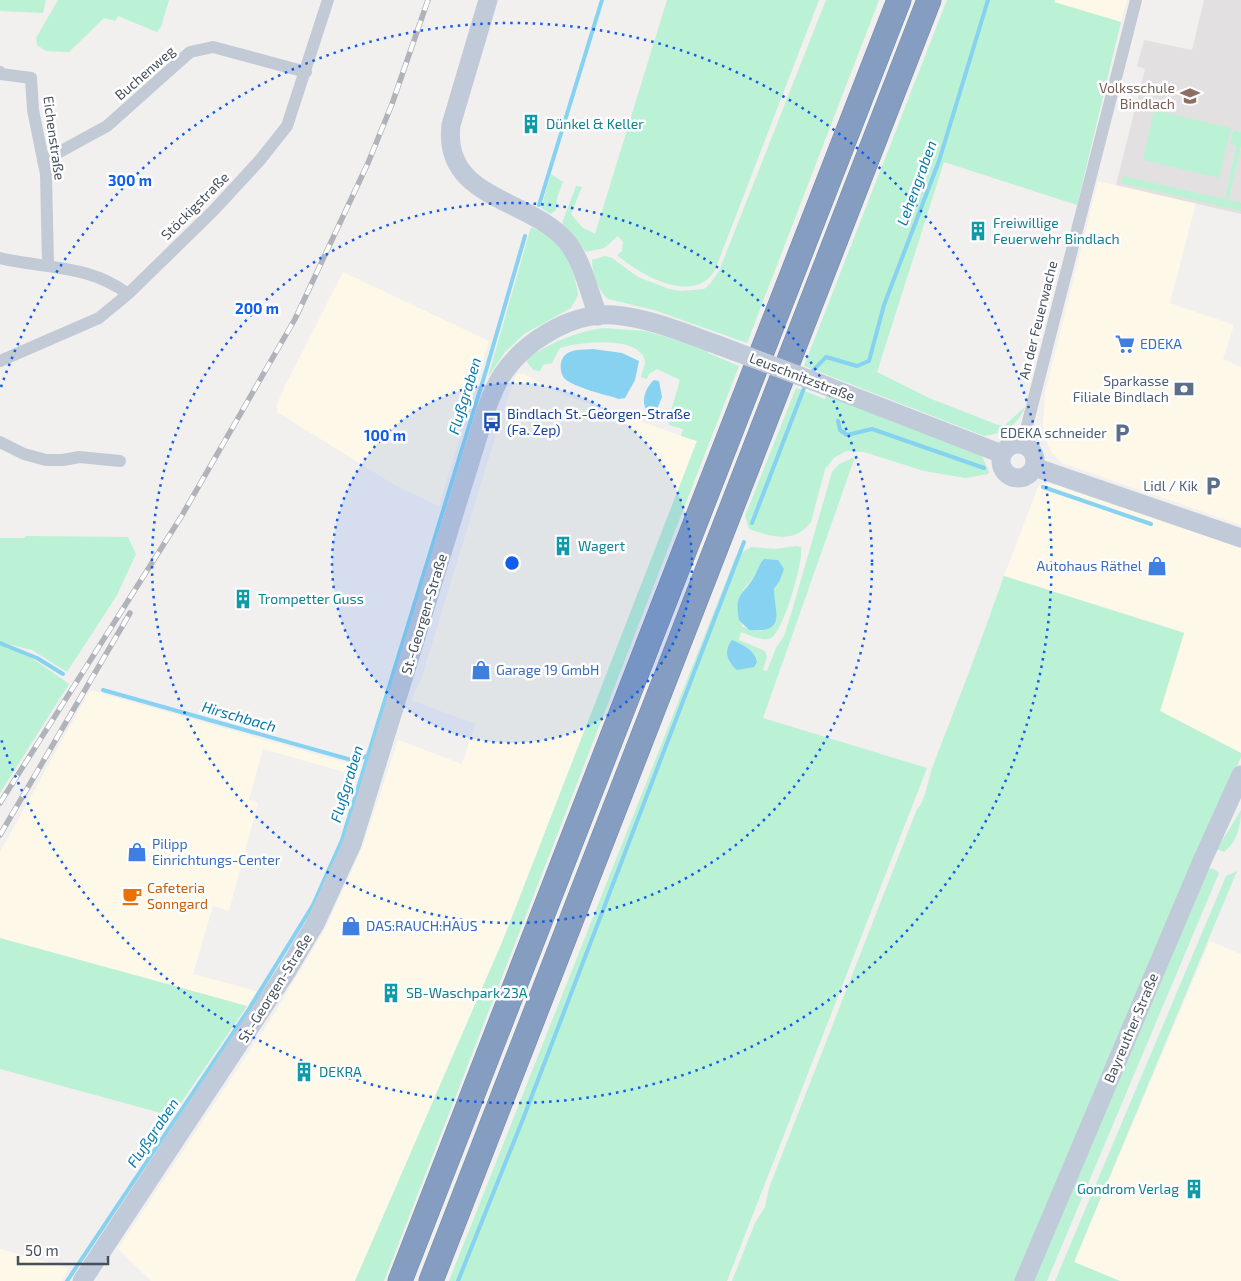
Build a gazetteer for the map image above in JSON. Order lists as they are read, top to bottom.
{
  "streets": {
    "street": [
      "Buchenweg",
      "Eichenstraße",
      "Stöckigstraße",
      "An der Feuerwache",
      "Leuschnitzstraße",
      "St.-Georgen-Straße",
      "Bayreuther Straße"
    ]
  },
  "crossings": [
    ["Buchenweg", "Eichenstraße"],
    ["Buchenweg", "Stöckigstraße"],
    ["An der Feuerwache", "Leuschnitzstraße"],
    ["Leuschnitzstraße", "St.-Georgen-Straße"]
  ],
  "water": ["Lehengraben", "Flußgraben", "Hirschbach"],
  "places": {
    "school or university": ["Volksschule Bindlach"],
    "building": [
      "Dünkel & Keller",
      "Freiwillige Feuerwehr Bindlach",
      "Wagert",
      "Trompetter Guss",
      "SB-Waschpark 23A",
      "DEKRA",
      "Gondrom Verlag"
    ],
    "supermarket": ["EDEKA"],
    "bank": ["Sparkasse Filiale Bindlach"],
    "bus stop": ["Bindlach St.-Georgen-Straße (Fa. Zep)"],
    "parking": ["EDEKA schneider", "Lidl / Kik"],
    "shop": [
      "Autohaus Räthel",
      "Garage 19 GmbH",
      "Pilipp Einrichtungs-Center",
      "DAS:RAUCH:HAUS"
    ],
    "cafe": ["Cafeteria Sonngard"]
  },
  "scale_bar": "50 m",
  "rings": ["300 m", "200 m", "100 m"]
}
